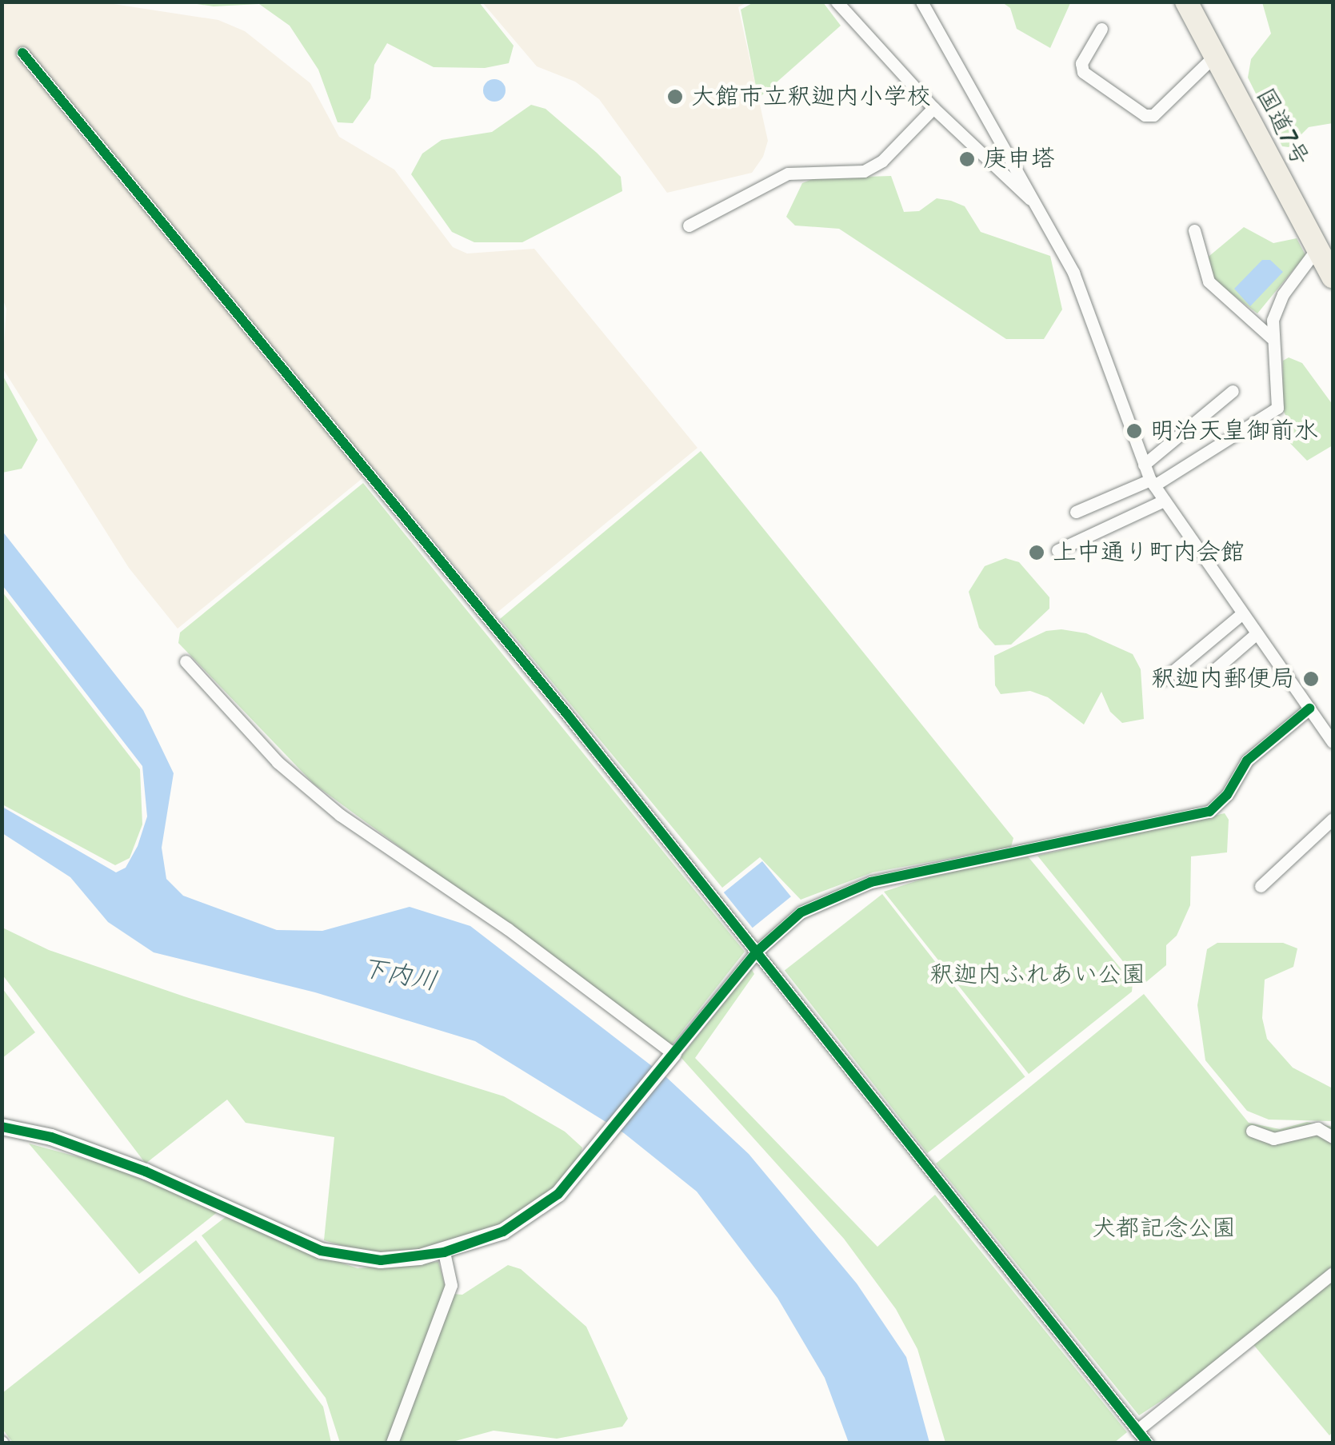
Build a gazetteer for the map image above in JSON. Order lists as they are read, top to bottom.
{
  "streets": {
    "highway": ["国道7号"]
  },
  "water": ["下内川"],
  "parks": ["釈迦内ふれあい公園", "犬都記念公園"],
  "places": [
    "大館市立釈迦内小学校",
    "庚申塔",
    "明治天皇御前水",
    "上中通り町内会館",
    "釈迦内郵便局"
  ]
}
